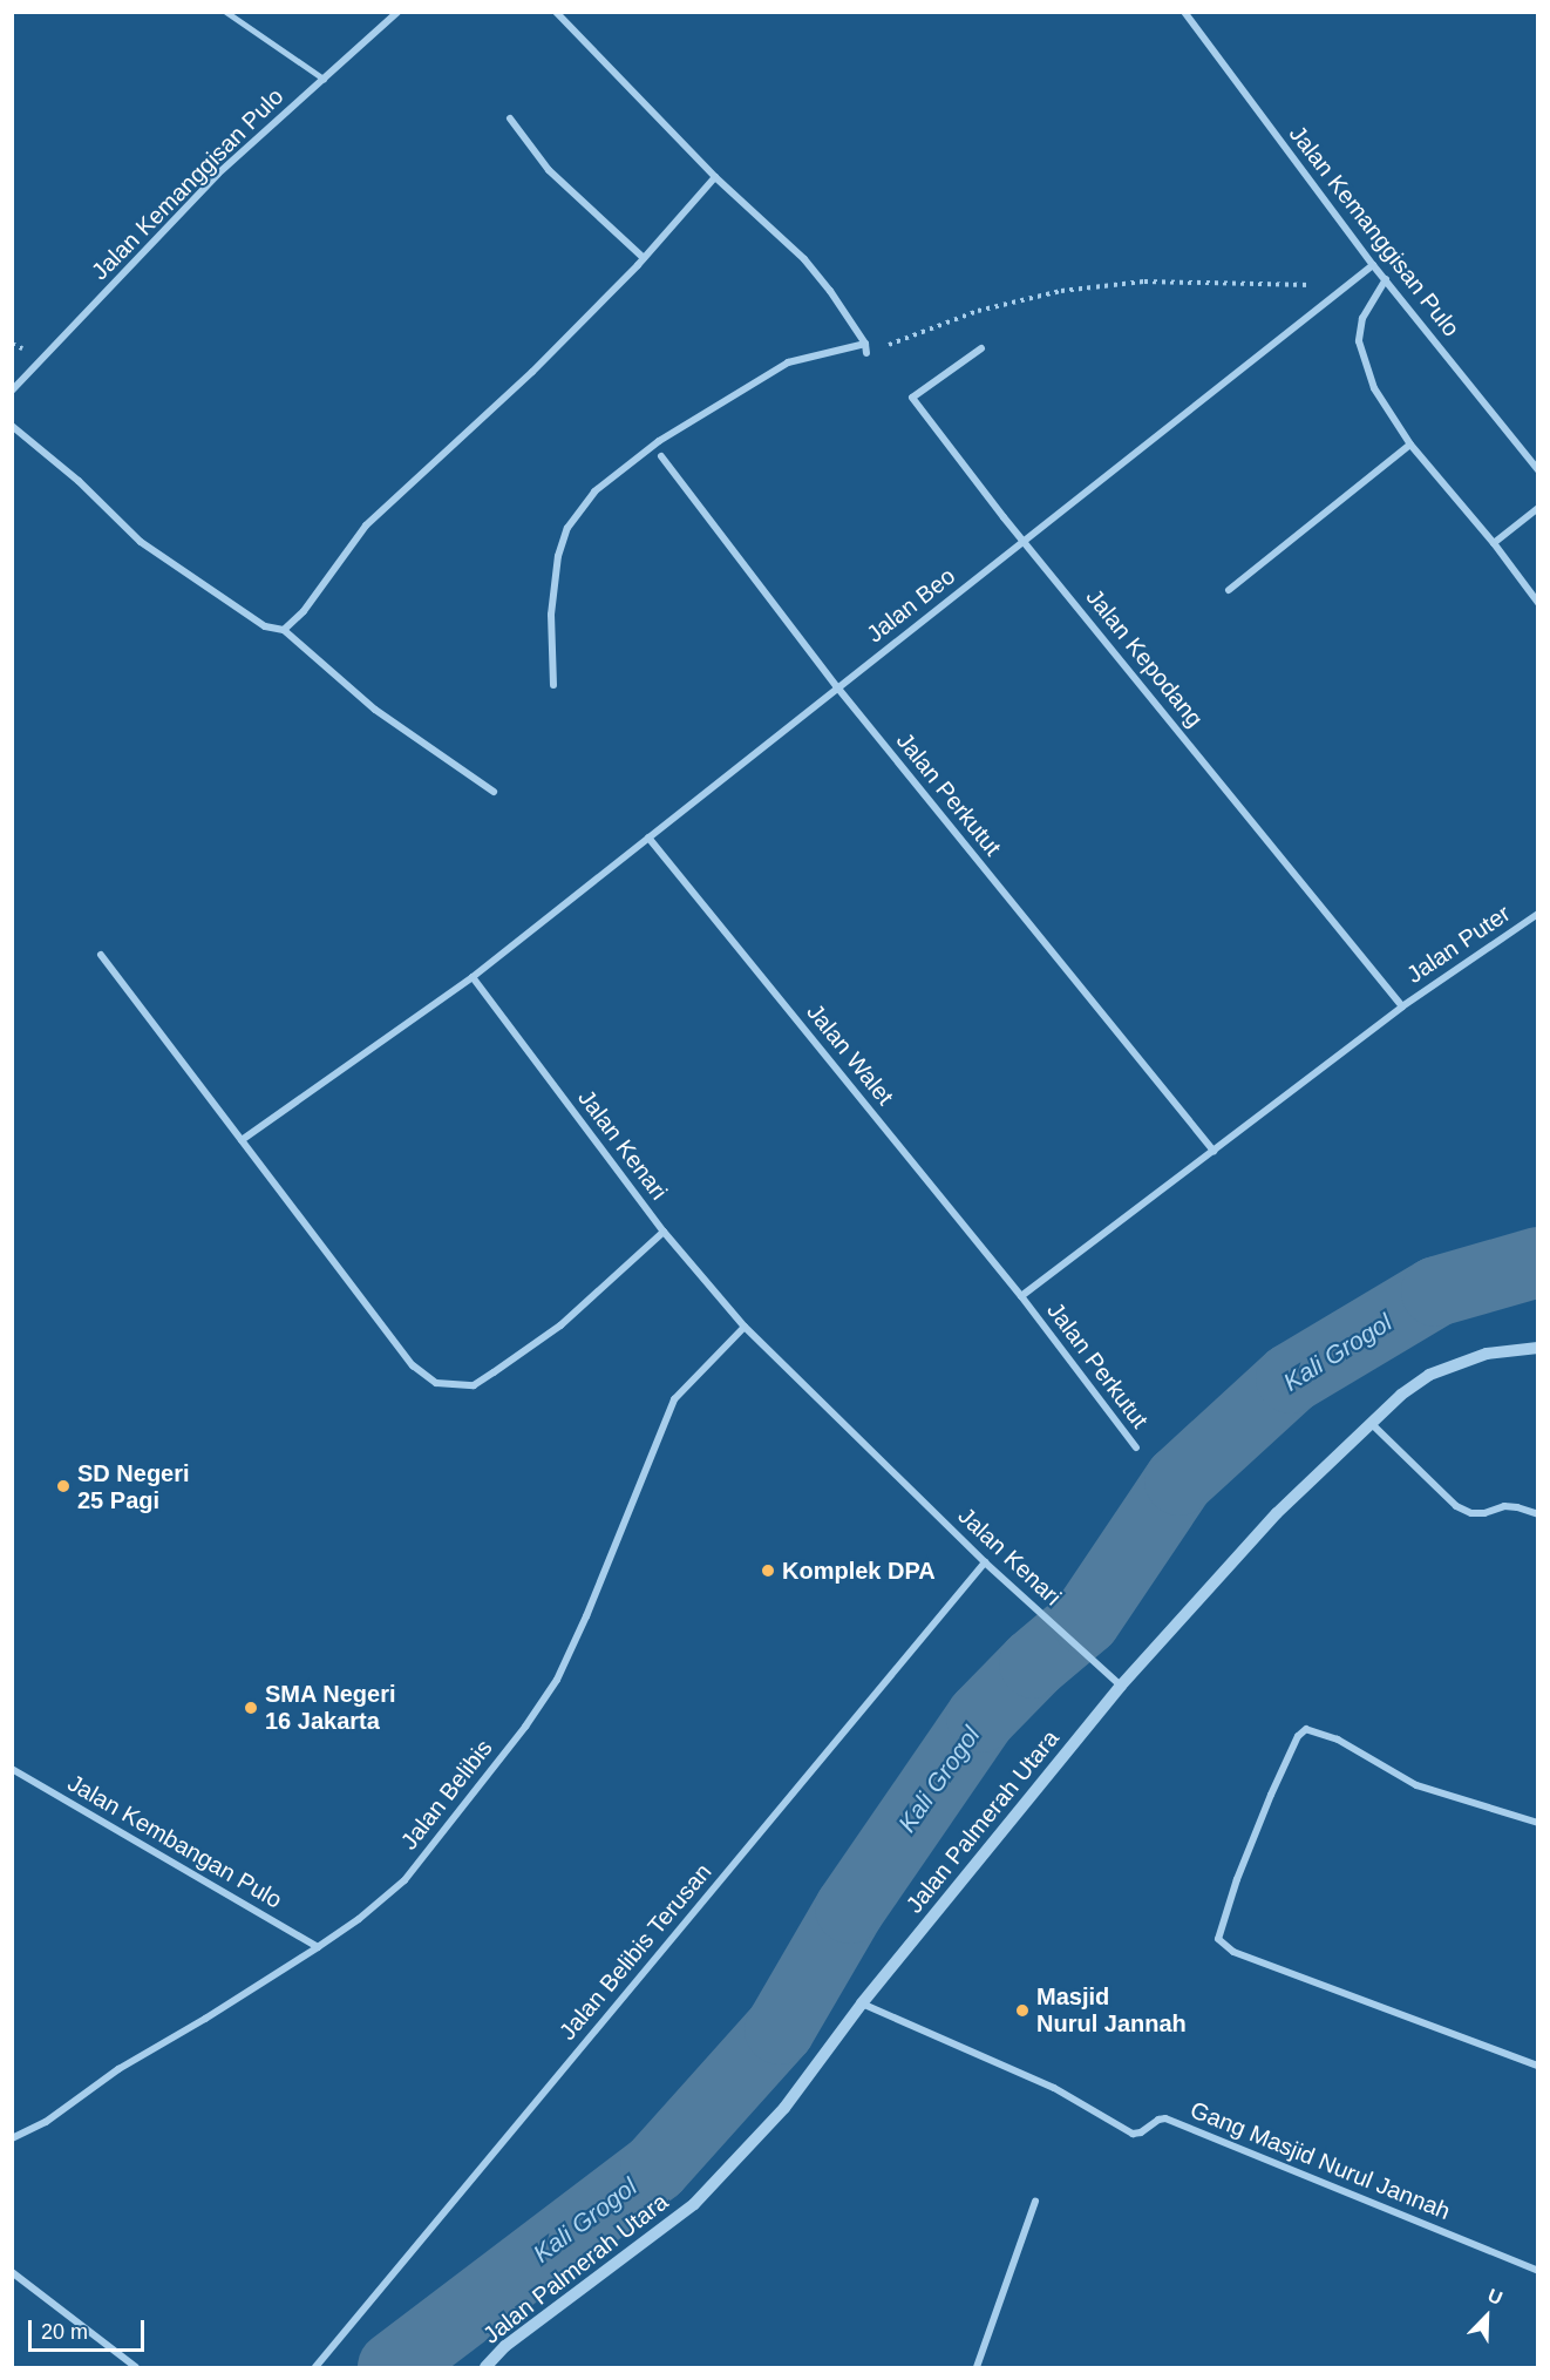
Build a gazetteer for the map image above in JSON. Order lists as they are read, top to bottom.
{
  "streets": {
    "street": [
      "Jalan Kemanggisan Pulo",
      "Jalan Beo",
      "Jalan Kepodang",
      "Jalan Perkutut",
      "Jalan Puter",
      "Jalan Walet",
      "Jalan Kenari",
      "Jalan Belibis",
      "Jalan Palmerah Utara",
      "Jalan Kembangan Pulo",
      "Jalan Belibis Terusan",
      "Gang Masjid Nurul Jannah"
    ]
  },
  "crossings": [
    ["Jalan Kemanggisan Pulo", "Jalan Beo"],
    ["Jalan Beo", "Jalan Kepodang"],
    ["Jalan Beo", "Jalan Perkutut"],
    ["Jalan Beo", "Jalan Walet"],
    ["Jalan Beo", "Jalan Kenari"],
    ["Jalan Kepodang", "Jalan Perkutut"],
    ["Jalan Kepodang", "Jalan Puter"],
    ["Jalan Perkutut", "Jalan Puter"],
    ["Jalan Perkutut", "Jalan Walet"],
    ["Jalan Kenari", "Jalan Belibis"],
    ["Jalan Kenari", "Jalan Palmerah Utara"],
    ["Jalan Kenari", "Jalan Belibis Terusan"],
    ["Jalan Belibis", "Jalan Kembangan Pulo"],
    ["Jalan Palmerah Utara", "Gang Masjid Nurul Jannah"]
  ],
  "water": ["Kali Grogol"],
  "places": [
    "SD Negeri 25 Pagi",
    "Komplek DPA",
    "SMA Negeri 16 Jakarta",
    "Masjid Nurul Jannah"
  ],
  "scale_bar": "20 m",
  "north": "top right"
}
